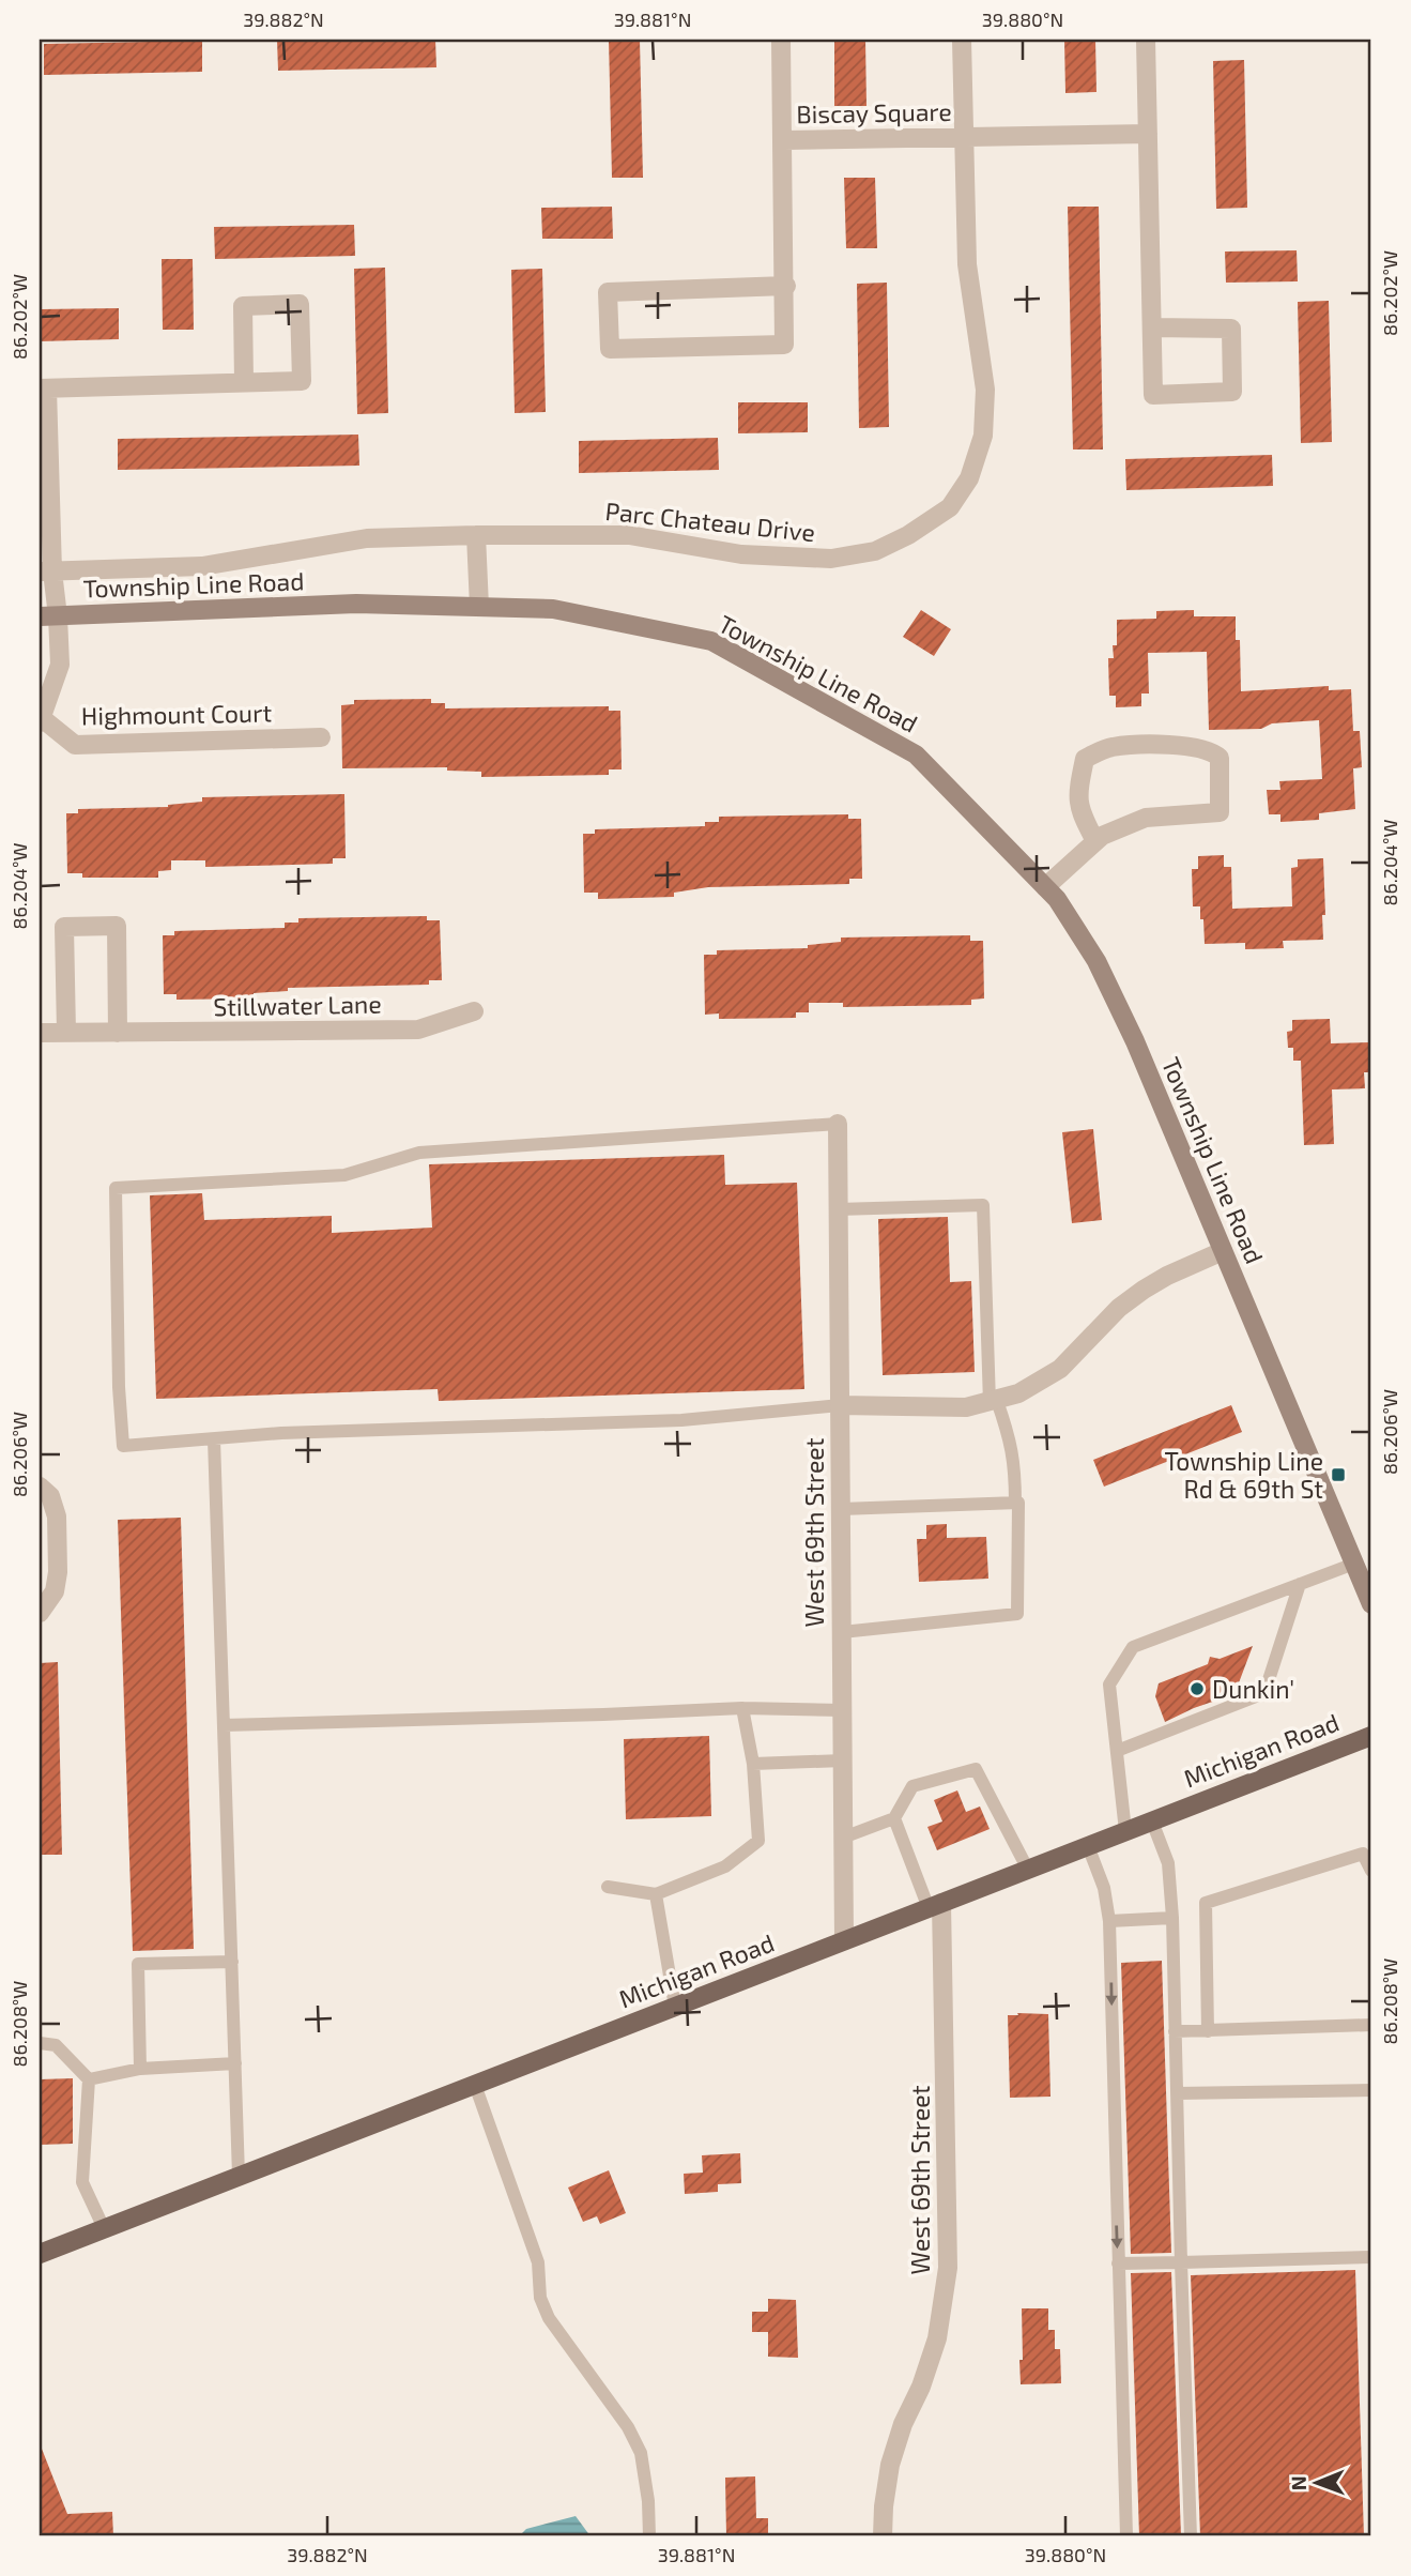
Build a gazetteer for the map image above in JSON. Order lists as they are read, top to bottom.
{
  "streets": {
    "main road": ["Township Line Road", "Michigan Road"],
    "street": [
      "Biscay Square",
      "Parc Chateau Drive",
      "Highmount Court",
      "Stillwater Lane",
      "West 69th Street"
    ]
  },
  "crossings": [
    ["Biscay Square", "Parc Chateau Drive"],
    ["West 69th Street", "Michigan Road"]
  ],
  "places": {
    "transit": ["Township Line Rd & 69th St"],
    "other": ["Dunkin'"]
  },
  "north": "left",
  "coordinates": [
    "39.882°N",
    "39.881°N",
    "39.880°N",
    "86.202°W",
    "86.204°W",
    "86.206°W",
    "86.208°W"
  ]
}
